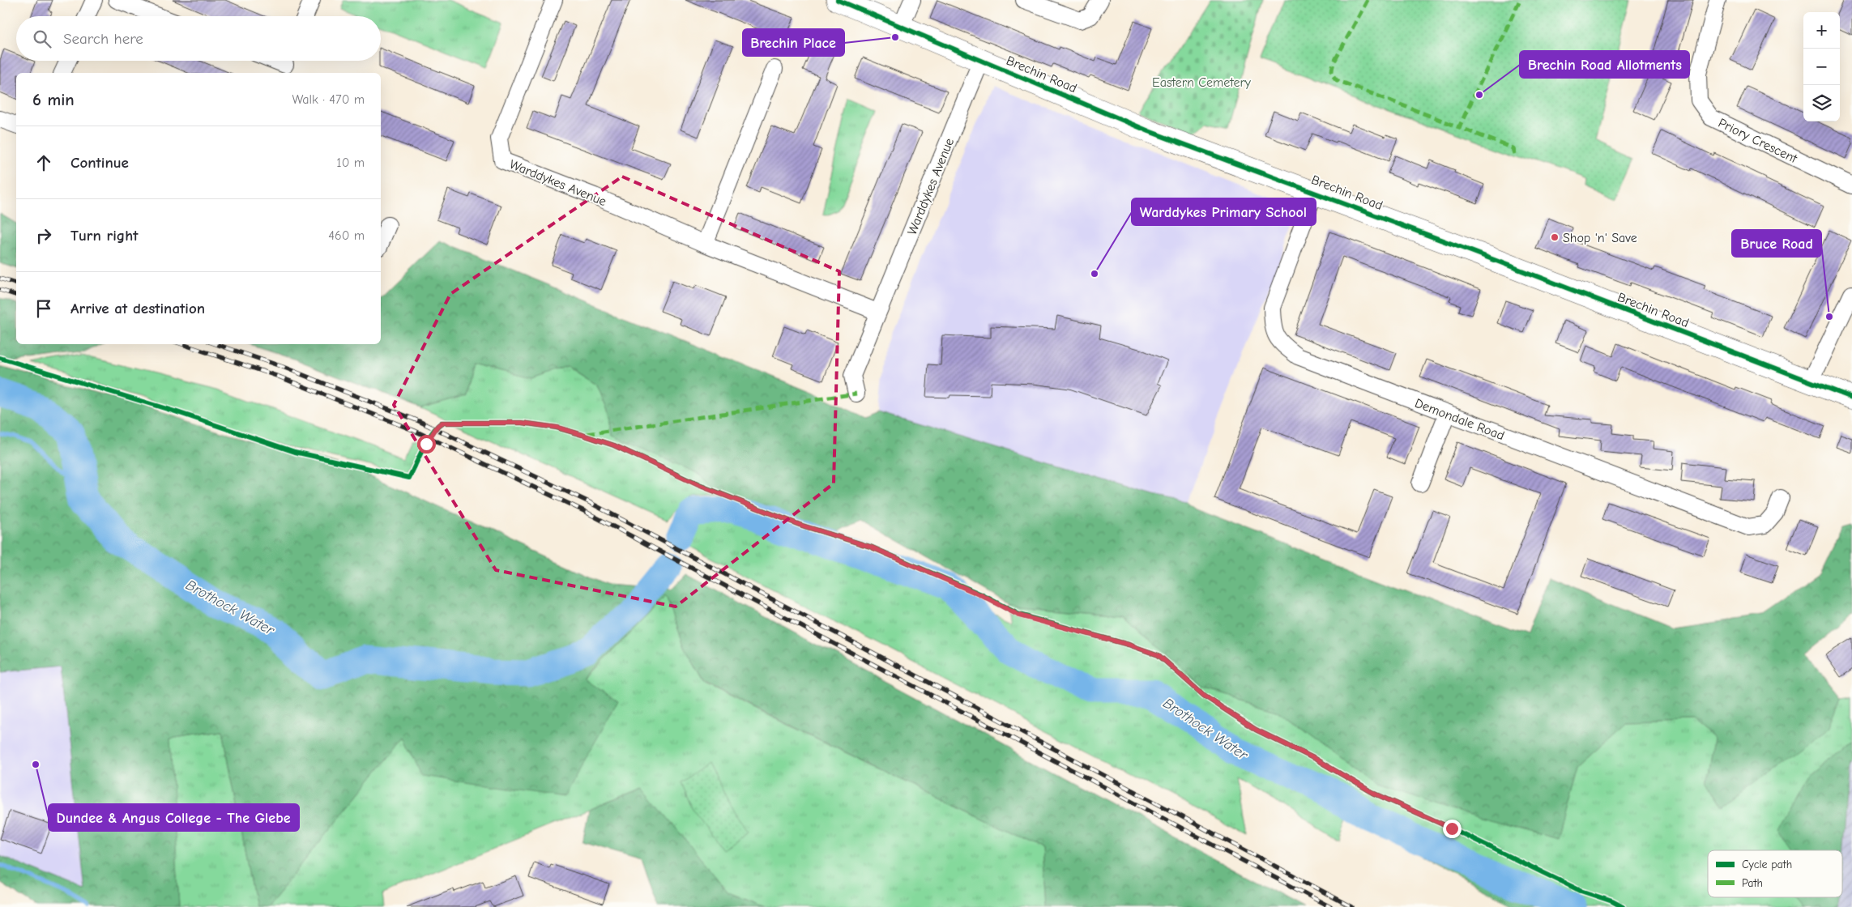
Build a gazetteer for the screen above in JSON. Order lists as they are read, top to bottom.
{
  "streets": {
    "street": [
      "Brechin Road",
      "Priory Crescent",
      "Warddykes Avenue",
      "Demondale Road"
    ]
  },
  "crossings": [
    ["Brechin Road", "Warddykes Avenue"],
    ["Brechin Road", "Demondale Road"]
  ],
  "water": ["Brothock Water"],
  "parks": ["Eastern Cemetery"],
  "places": [
    "Brechin Place",
    "Brechin Road Allotments",
    "Shop 'n' Save",
    "Warddykes Primary School",
    "Bruce Road",
    "Dundee & Angus College - The Glebe"
  ],
  "legend": ["Cycle path", "Path"],
  "page": {
    "map_buttons": ["+", "−"],
    "search": "Search here",
    "heading": ["6 min", "Walk · 470 m"],
    "list": [
      ["Continue", "10 m"],
      ["Turn right", "460 m"],
      "Arrive at destination"
    ]
  }
}
